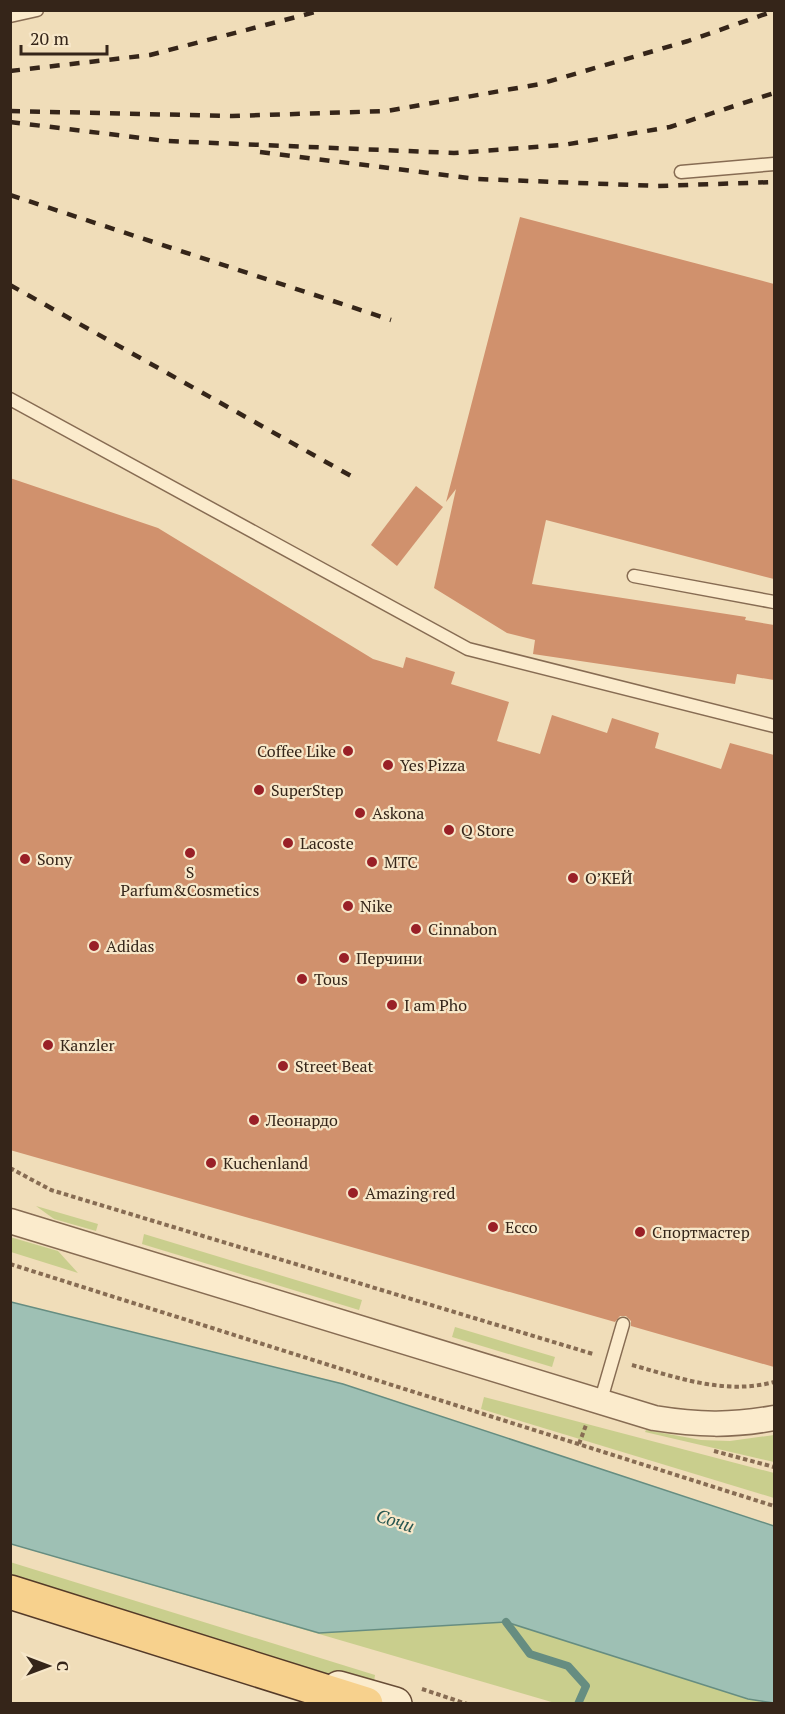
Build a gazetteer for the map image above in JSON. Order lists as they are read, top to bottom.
{
  "water": ["Сочи"],
  "places": [
    "Coffee Like",
    "Yes Pizza",
    "SuperStep",
    "Askona",
    "Q Store",
    "Lacoste",
    "S Parfum&Cosmetics",
    "Sony",
    "МТС",
    "О’КЕЙ",
    "Nike",
    "Cinnabon",
    "Adidas",
    "Перчини",
    "Tous",
    "I am Pho",
    "Kanzler",
    "Street Beat",
    "Леонардо",
    "Kuchenland",
    "Amazing red",
    "Ecco",
    "Спортмастер"
  ],
  "scale_bar": "20 m",
  "north": "right"
}
